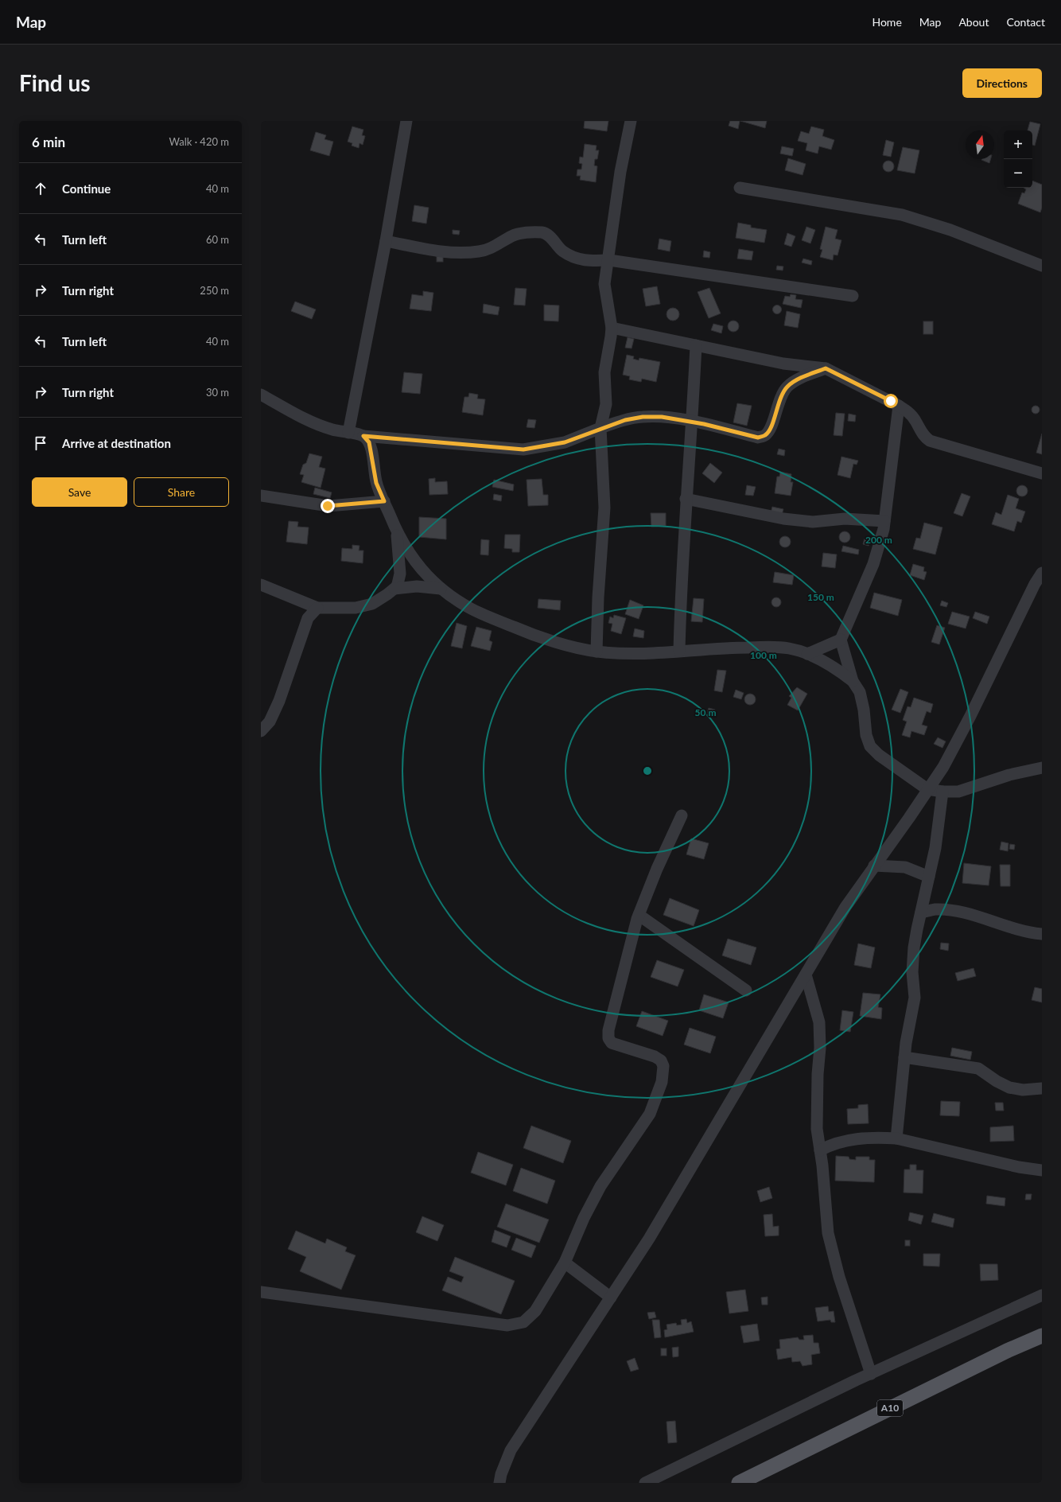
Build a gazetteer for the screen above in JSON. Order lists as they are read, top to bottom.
{
  "streets": {
    "main road": ["A10"]
  },
  "north": "top",
  "page": {
    "header": "Map",
    "nav": [
      "Home",
      "Map",
      "About",
      "Contact"
    ],
    "buttons": [
      "Directions",
      ["Save", "Share"]
    ],
    "title": "Find us",
    "heading": ["6 min", "Walk · 420 m"],
    "map_buttons": ["+", "−"],
    "list": [
      ["Continue", "40 m"],
      ["Turn left", "60 m"],
      ["Turn right", "250 m"],
      ["Turn left", "40 m"],
      ["Turn right", "30 m"],
      "Arrive at destination"
    ]
  },
  "rings": [
    "200 m",
    "150 m",
    "100 m",
    "50 m"
  ]
}
